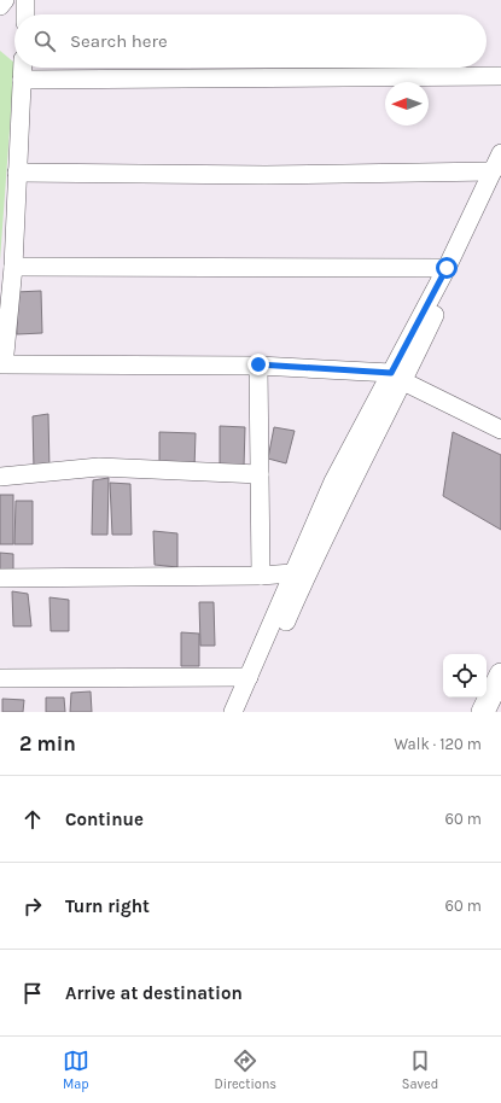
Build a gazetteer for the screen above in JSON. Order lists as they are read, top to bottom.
{
  "north": "left",
  "page": {
    "search": "Search here",
    "heading": ["2 min", "Walk · 120 m"],
    "list": [
      ["Continue", "60 m"],
      ["Turn right", "60 m"],
      "Arrive at destination"
    ],
    "nav": ["Map", "Directions", "Saved"]
  }
}
